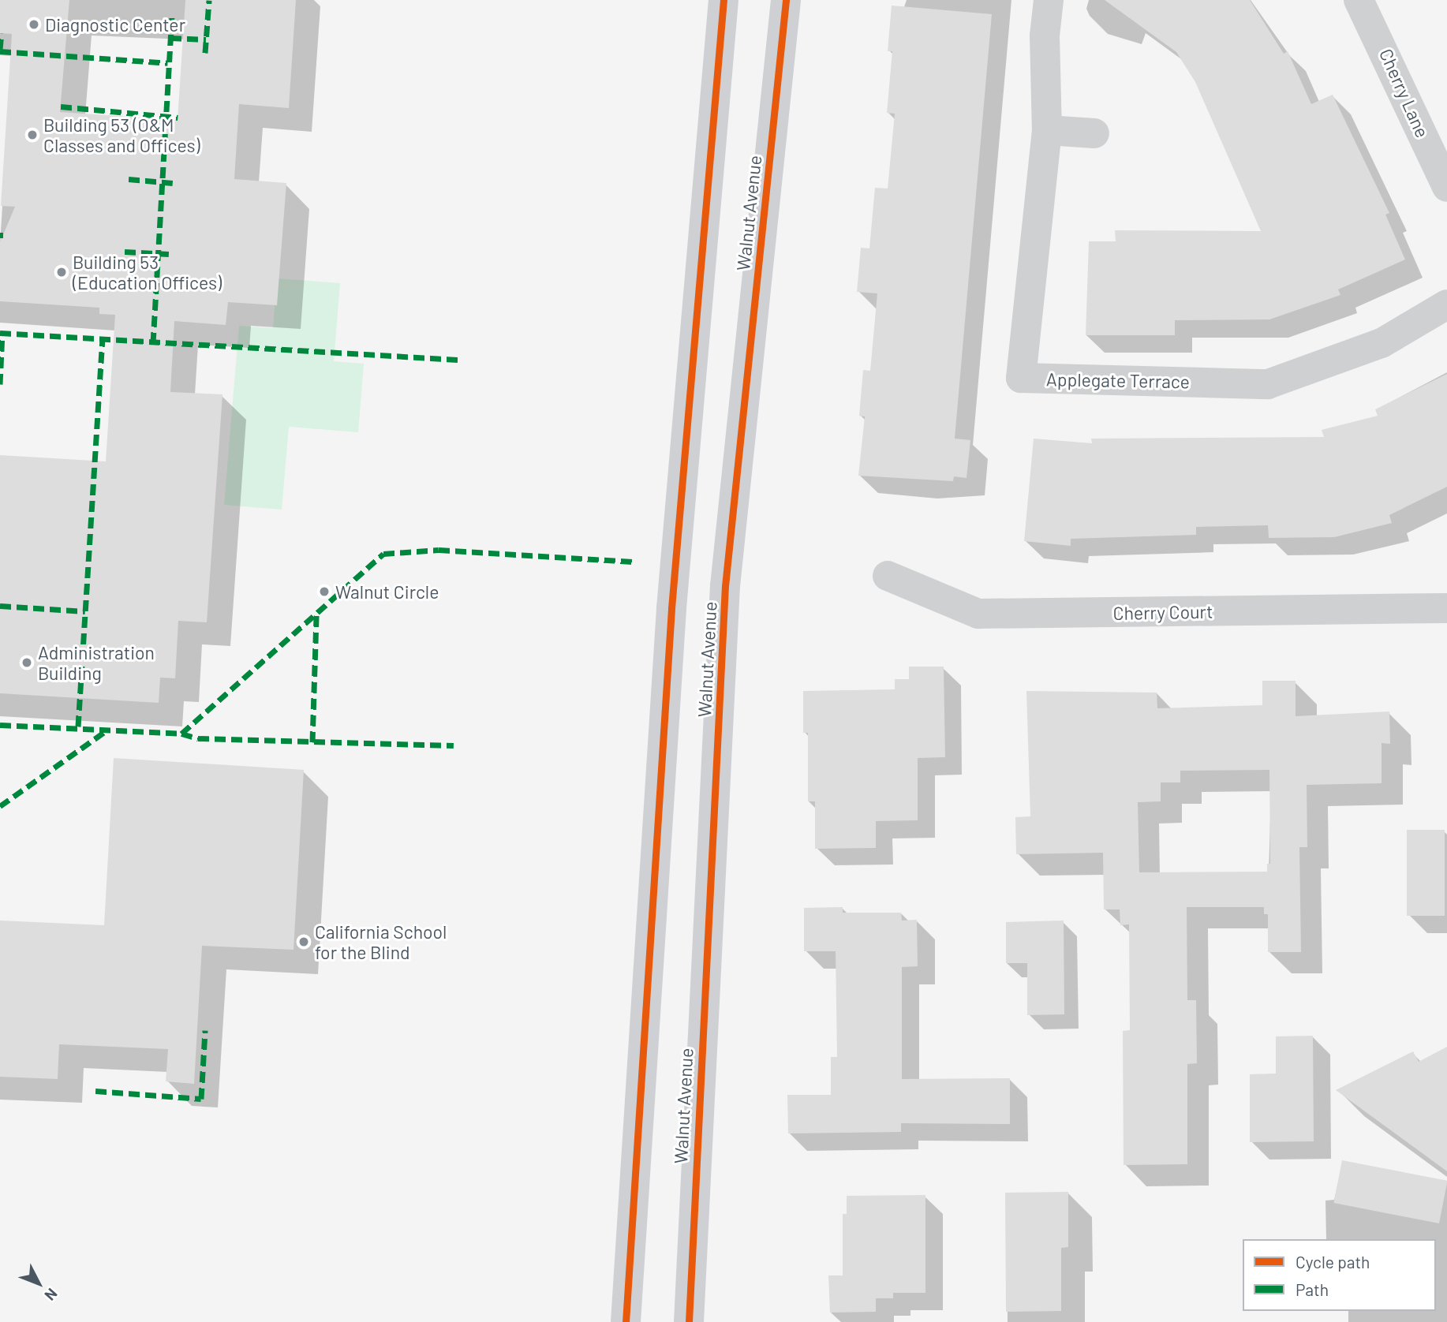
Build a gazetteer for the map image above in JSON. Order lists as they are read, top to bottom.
{
  "streets": {
    "main road": ["Walnut Avenue"],
    "street": ["Cherry Lane", "Applegate Terrace", "Cherry Court"]
  },
  "places": [
    "Diagnostic Center",
    "Building 53 (O&M Classes and Offices)",
    "Building 53 (Education Offices)",
    "Walnut Circle",
    "Administration Building",
    "California School for the Blind"
  ],
  "legend": ["Cycle path", "Path"],
  "north": "bottom right"
}
